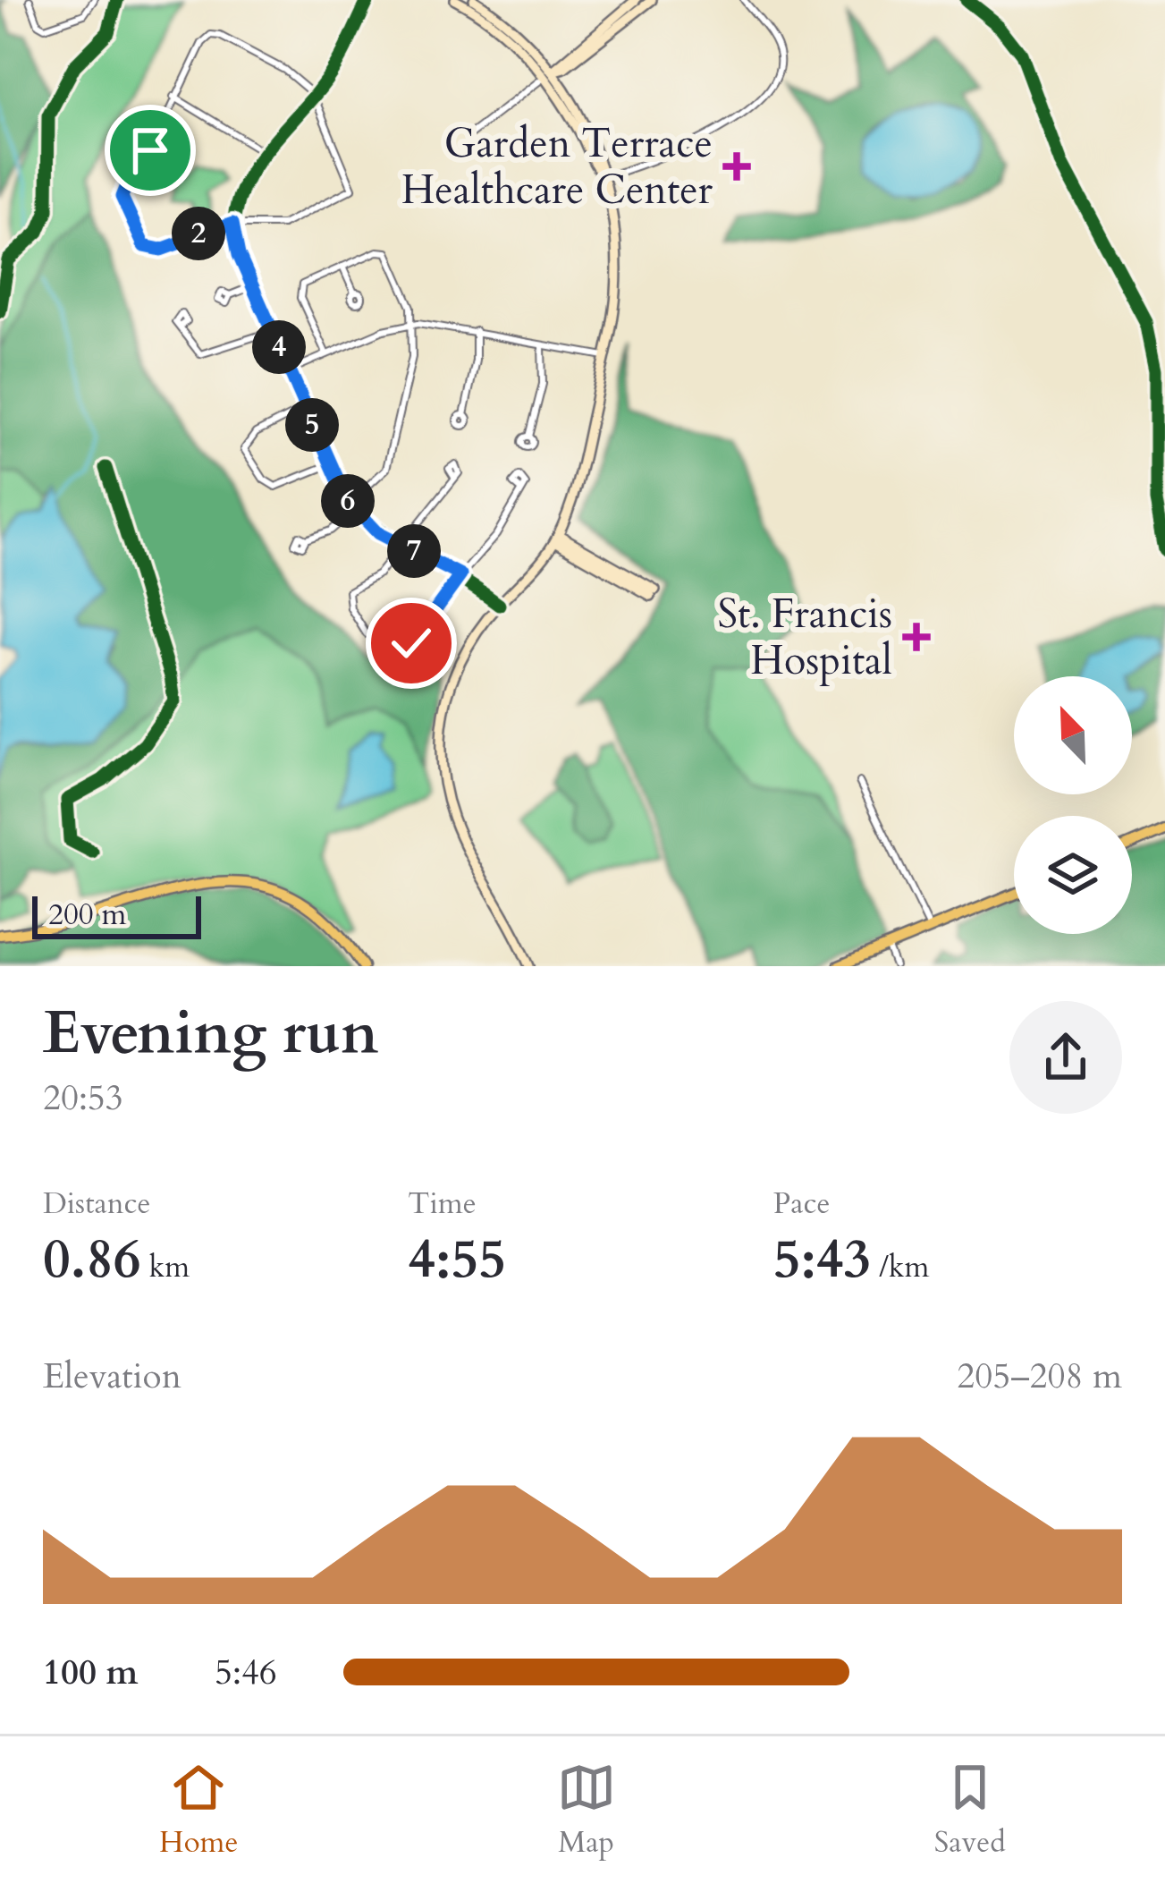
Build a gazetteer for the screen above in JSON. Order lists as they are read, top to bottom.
{
  "places": {
    "health": ["Garden Terrace Healthcare Center", "St. Francis Hospital"]
  },
  "scale_bar": "200 m",
  "north": "top left",
  "page": {
    "pins": [
      "2",
      "4",
      "5",
      "6",
      "7"
    ],
    "scale": "200 m",
    "heading": ["Evening run", "20:53"],
    "stats": [
      ["Distance", "0.86 km"],
      ["Time", "4:55"],
      ["Pace", "5:43 /km"]
    ],
    "chart": ["Elevation", "205–208 m"],
    "list": [
      {
        "name": "100 m",
        "note": "5:46"
      }
    ],
    "tabs": ["Home", "Map", "Saved"]
  }
}
